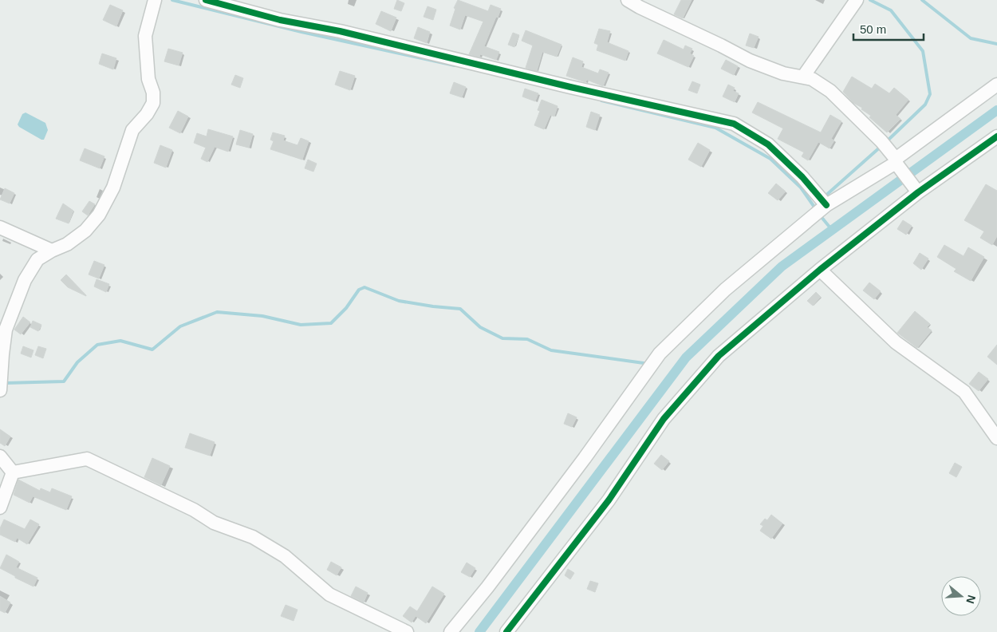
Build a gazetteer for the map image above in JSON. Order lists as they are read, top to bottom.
{
  "scale_bar": "50 m",
  "north": "right"
}
